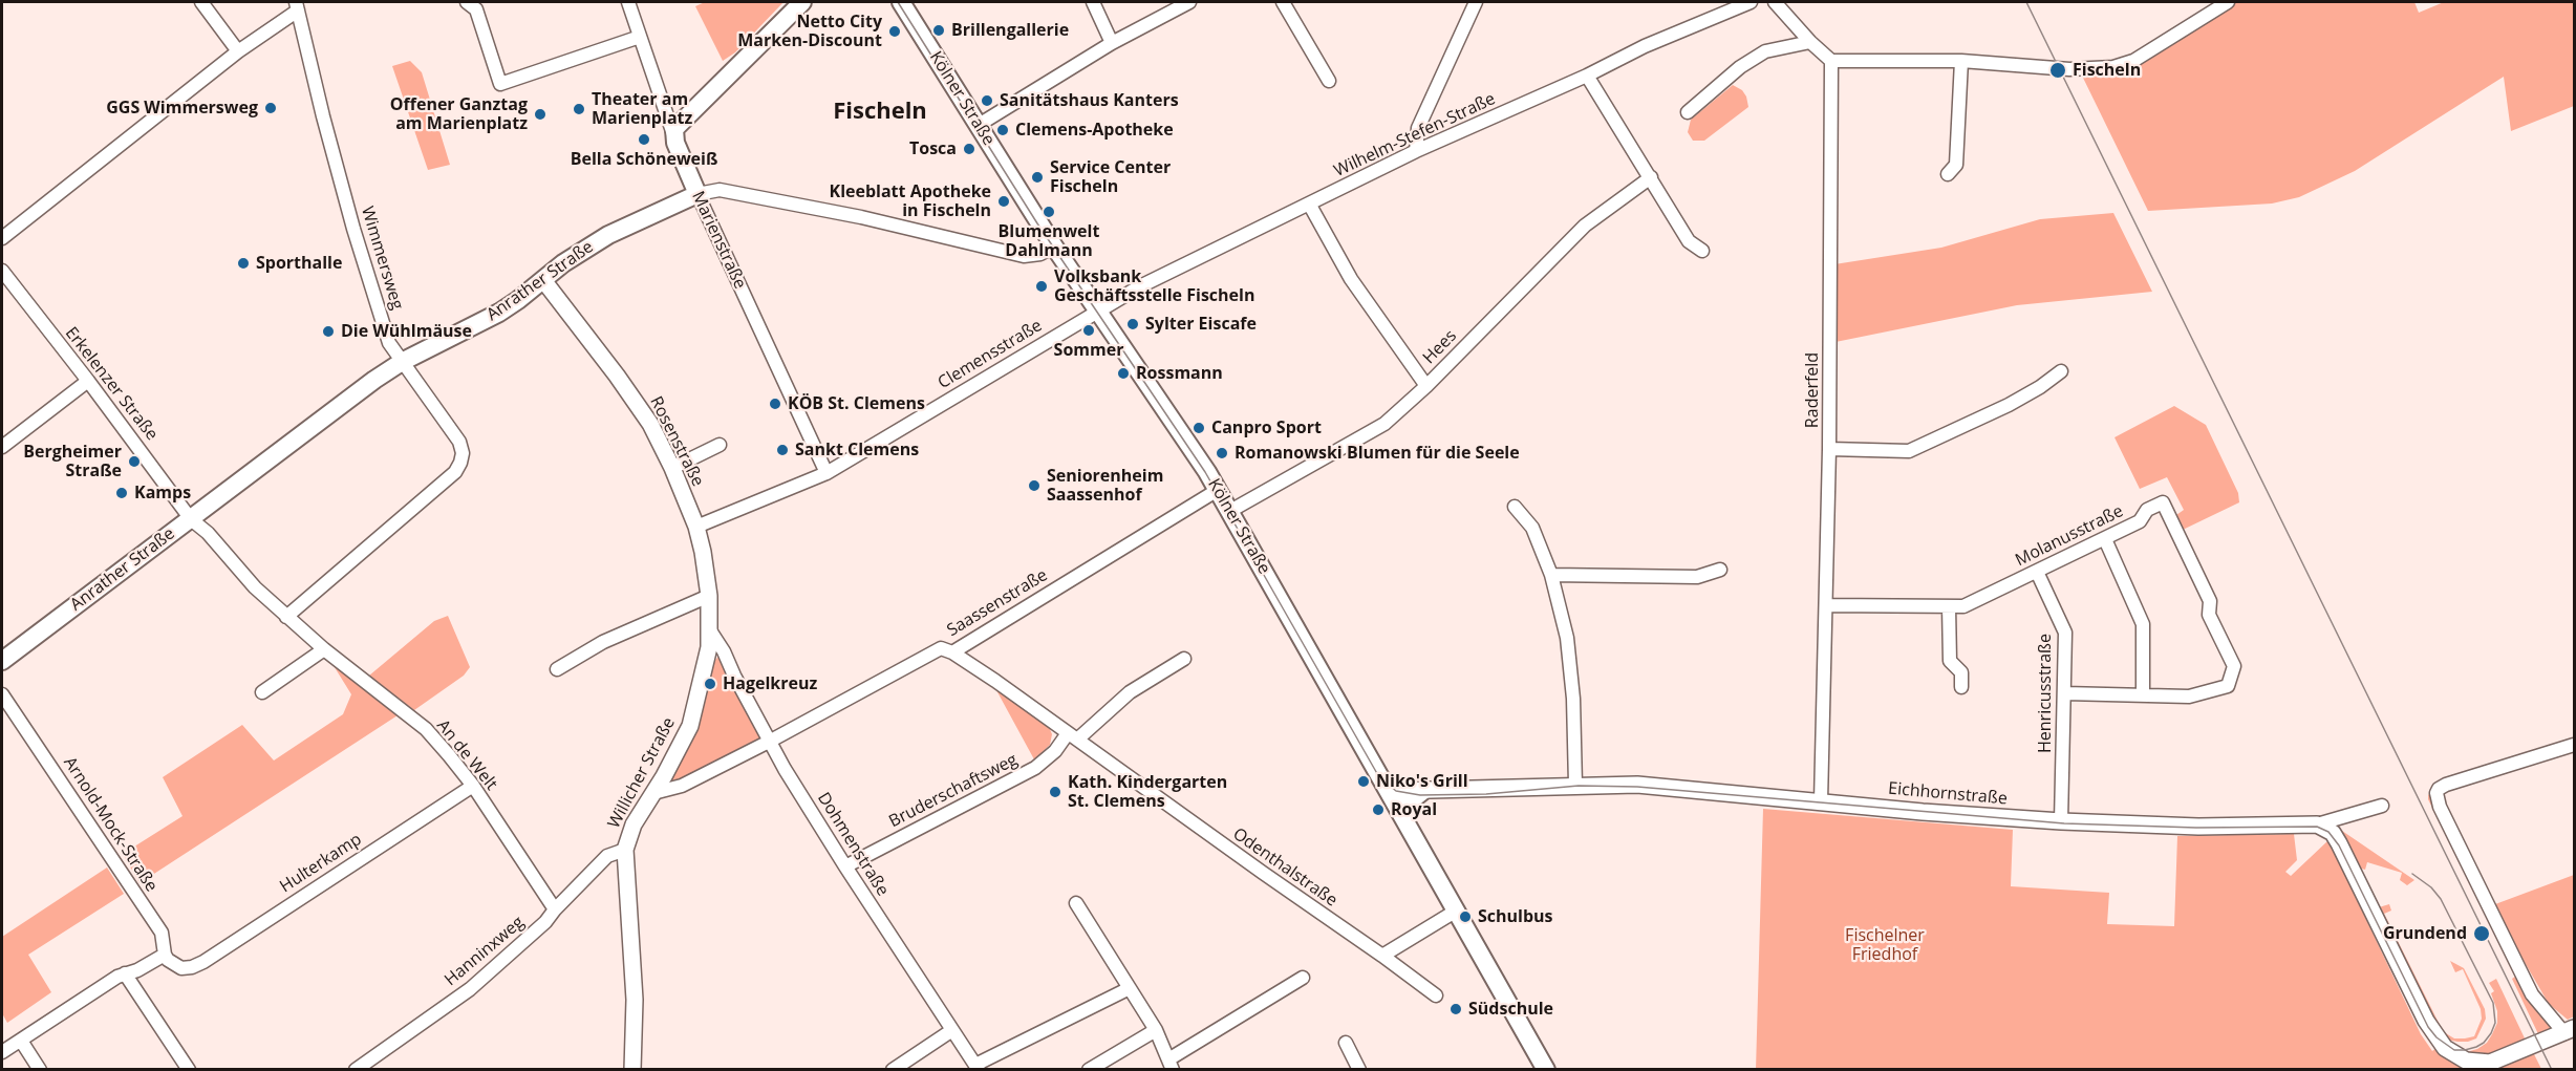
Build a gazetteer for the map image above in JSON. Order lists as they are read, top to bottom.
{
  "streets": {
    "main road": ["Kölner Straße", "Marienstraße", "Anrather Straße"],
    "street": [
      "Wilhelm-Stefen-Straße",
      "Wimmersweg",
      "Hees",
      "Clemensstraße",
      "Erkelenzer Straße",
      "Raderfeld",
      "Rosenstraße",
      "Molanusstraße",
      "Saassenstraße",
      "Henricusstraße",
      "An de Welt",
      "Willicher Straße",
      "Bruderschaftsweg",
      "Eichhornstraße",
      "Arnold-Mock-Straße",
      "Dohmenstraße",
      "Hulterkamp",
      "Odenthalstraße",
      "Hanninxweg"
    ]
  },
  "crossings": [
    ["Kölner Straße", "Wilhelm-Stefen-Straße"],
    ["Kölner Straße", "Anrather Straße"],
    ["Kölner Straße", "Hees"],
    ["Kölner Straße", "Clemensstraße"],
    ["Kölner Straße", "Saassenstraße"],
    ["Kölner Straße", "Eichhornstraße"],
    ["Wilhelm-Stefen-Straße", "Clemensstraße"],
    ["Marienstraße", "Anrather Straße"],
    ["Marienstraße", "Clemensstraße"],
    ["Wimmersweg", "Anrather Straße"],
    ["Wimmersweg", "An de Welt"],
    ["Anrather Straße", "Erkelenzer Straße"],
    ["Anrather Straße", "Rosenstraße"],
    ["Anrather Straße", "An de Welt"],
    ["Clemensstraße", "Rosenstraße"],
    ["Erkelenzer Straße", "An de Welt"],
    ["Raderfeld", "Molanusstraße"],
    ["Raderfeld", "Eichhornstraße"],
    ["Rosenstraße", "Willicher Straße"],
    ["Rosenstraße", "Dohmenstraße"],
    ["Molanusstraße", "Henricusstraße"],
    ["Saassenstraße", "Willicher Straße"],
    ["Saassenstraße", "Dohmenstraße"],
    ["Saassenstraße", "Odenthalstraße"],
    ["Henricusstraße", "Eichhornstraße"],
    ["An de Welt", "Hulterkamp"],
    ["An de Welt", "Hanninxweg"],
    ["Willicher Straße", "Dohmenstraße"],
    ["Willicher Straße", "Hanninxweg"],
    ["Bruderschaftsweg", "Dohmenstraße"],
    ["Bruderschaftsweg", "Odenthalstraße"],
    ["Arnold-Mock-Straße", "Hulterkamp"]
  ],
  "districts": ["Fischeln"],
  "parks": ["Fischelner Friedhof"],
  "places": [
    "Brillengallerie",
    "Netto City Marken-Discount",
    "Fischeln",
    "Sanitätshaus Kanters",
    "GGS Wimmersweg",
    "Theater am Marienplatz",
    "Offener Ganztag am Marienplatz",
    "Clemens-Apotheke",
    "Bella Schöneweiß",
    "Tosca",
    "Service Center Fischeln",
    "Kleeblatt Apotheke in Fischeln",
    "Blumenwelt Dahlmann",
    "Sporthalle",
    "Volksbank Geschäftsstelle Fischeln",
    "Sylter Eiscafe",
    "Sommer",
    "Die Wühlmäuse",
    "Rossmann",
    "KÖB St. Clemens",
    "Canpro Sport",
    "Sankt Clemens",
    "Romanowski Blumen für die Seele",
    "Bergheimer Straße",
    "Seniorenheim Saassenhof",
    "Kamps",
    "Hagelkreuz",
    "Niko's Grill",
    "Kath. Kindergarten St. Clemens",
    "Royal",
    "Schulbus",
    "Grundend",
    "Südschule"
  ]
}
